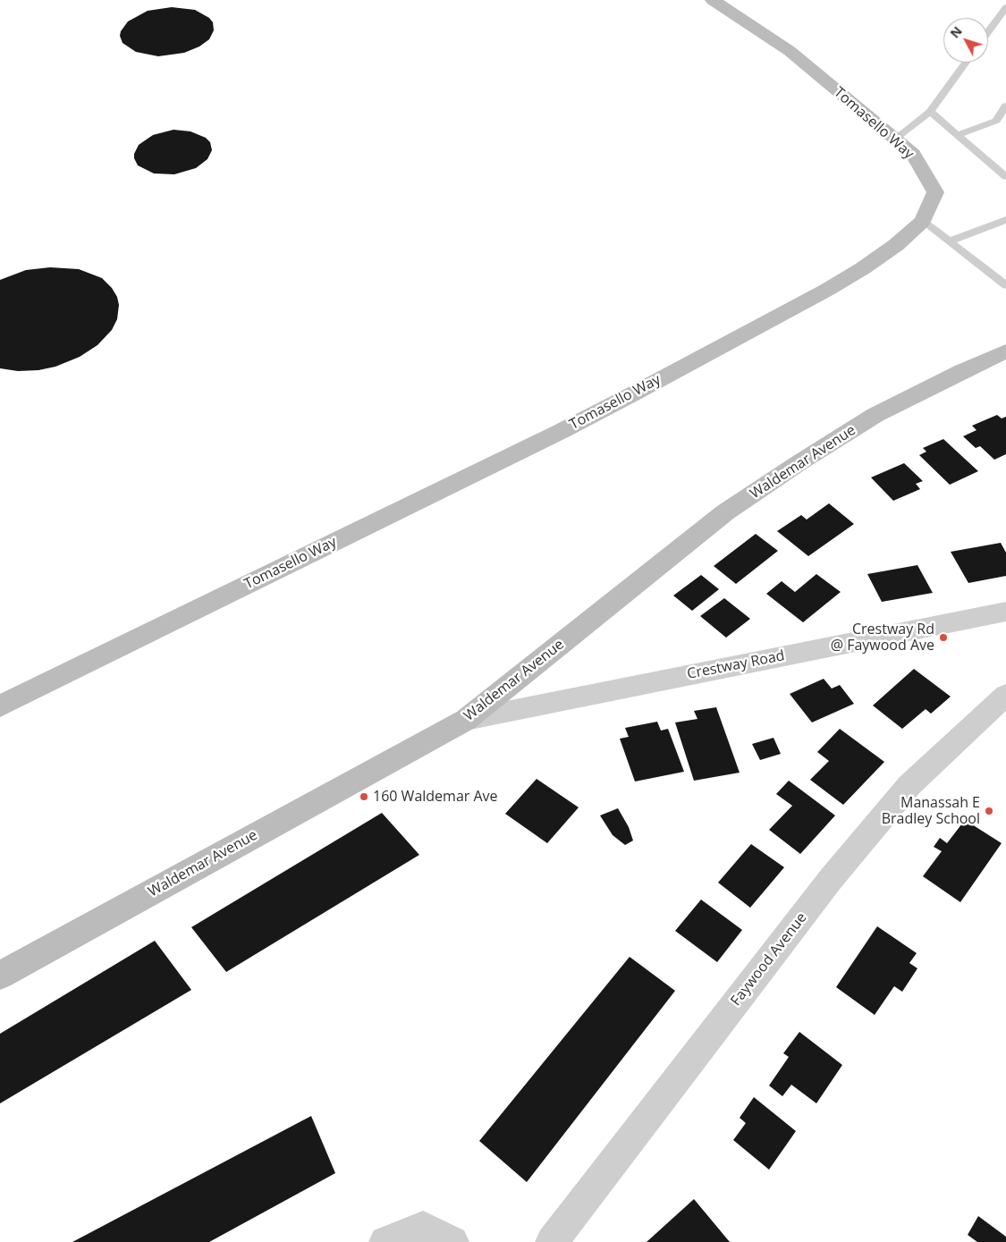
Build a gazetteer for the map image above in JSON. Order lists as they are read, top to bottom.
{
  "streets": {
    "street": [
      "Tomasello Way",
      "Waldemar Avenue",
      "Crestway Road",
      "Faywood Avenue"
    ]
  },
  "crossings": [
    ["Waldemar Avenue", "Crestway Road"]
  ],
  "places": ["Crestway Rd @ Faywood Ave", "160 Waldemar Ave", "Manassah E Bradley School"],
  "north": "top left"
}
